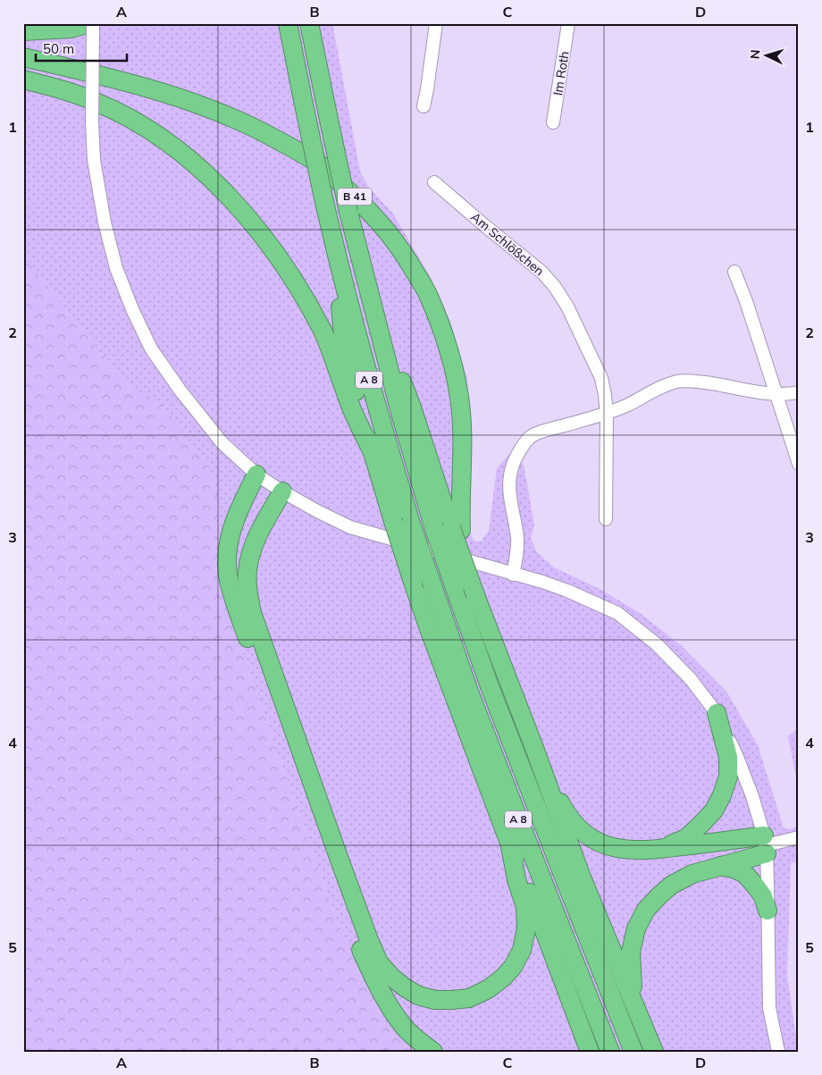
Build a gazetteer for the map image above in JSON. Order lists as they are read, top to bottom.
{
  "streets": {
    "highway": ["B 41", "A 8"],
    "street": ["Im Roth", "Am Schlößchen"]
  },
  "scale_bar": "50 m",
  "north": "left",
  "grid": {
    "columns": [
      "A",
      "B",
      "C",
      "D"
    ],
    "rows": [
      "1",
      "2",
      "3",
      "4",
      "5"
    ]
  }
}
